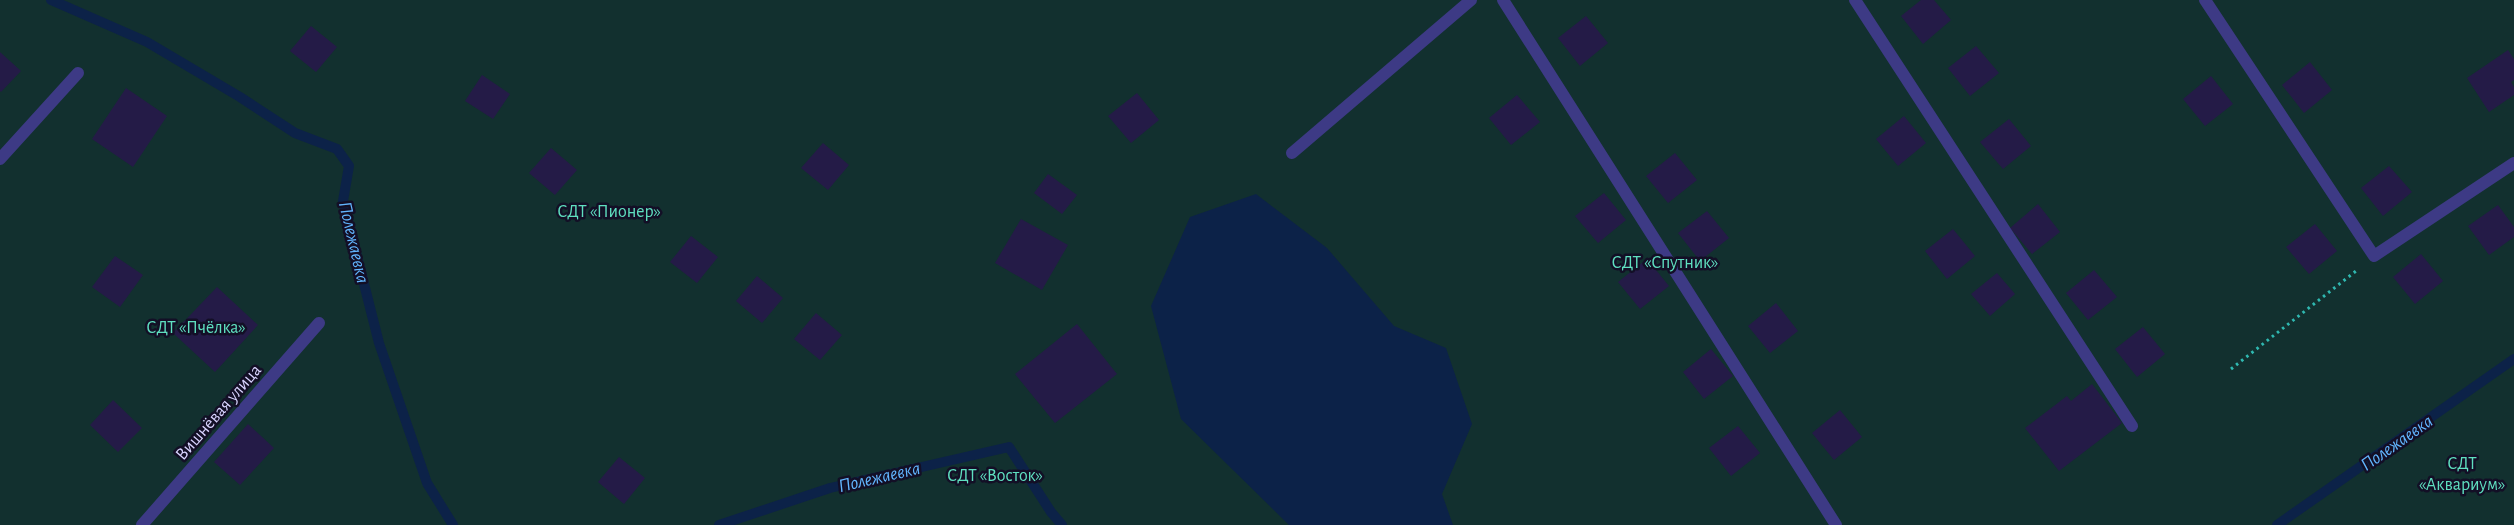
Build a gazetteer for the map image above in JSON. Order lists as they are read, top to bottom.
{
  "streets": {
    "street": ["Вишнёвая улица"]
  },
  "water": ["Полежаевка"],
  "parks": [
    "СДТ «Пионер»",
    "СДТ «Спутник»",
    "СДТ «Пчёлка»",
    "СДТ «Аквариум»",
    "СДТ «Восток»"
  ]
}
